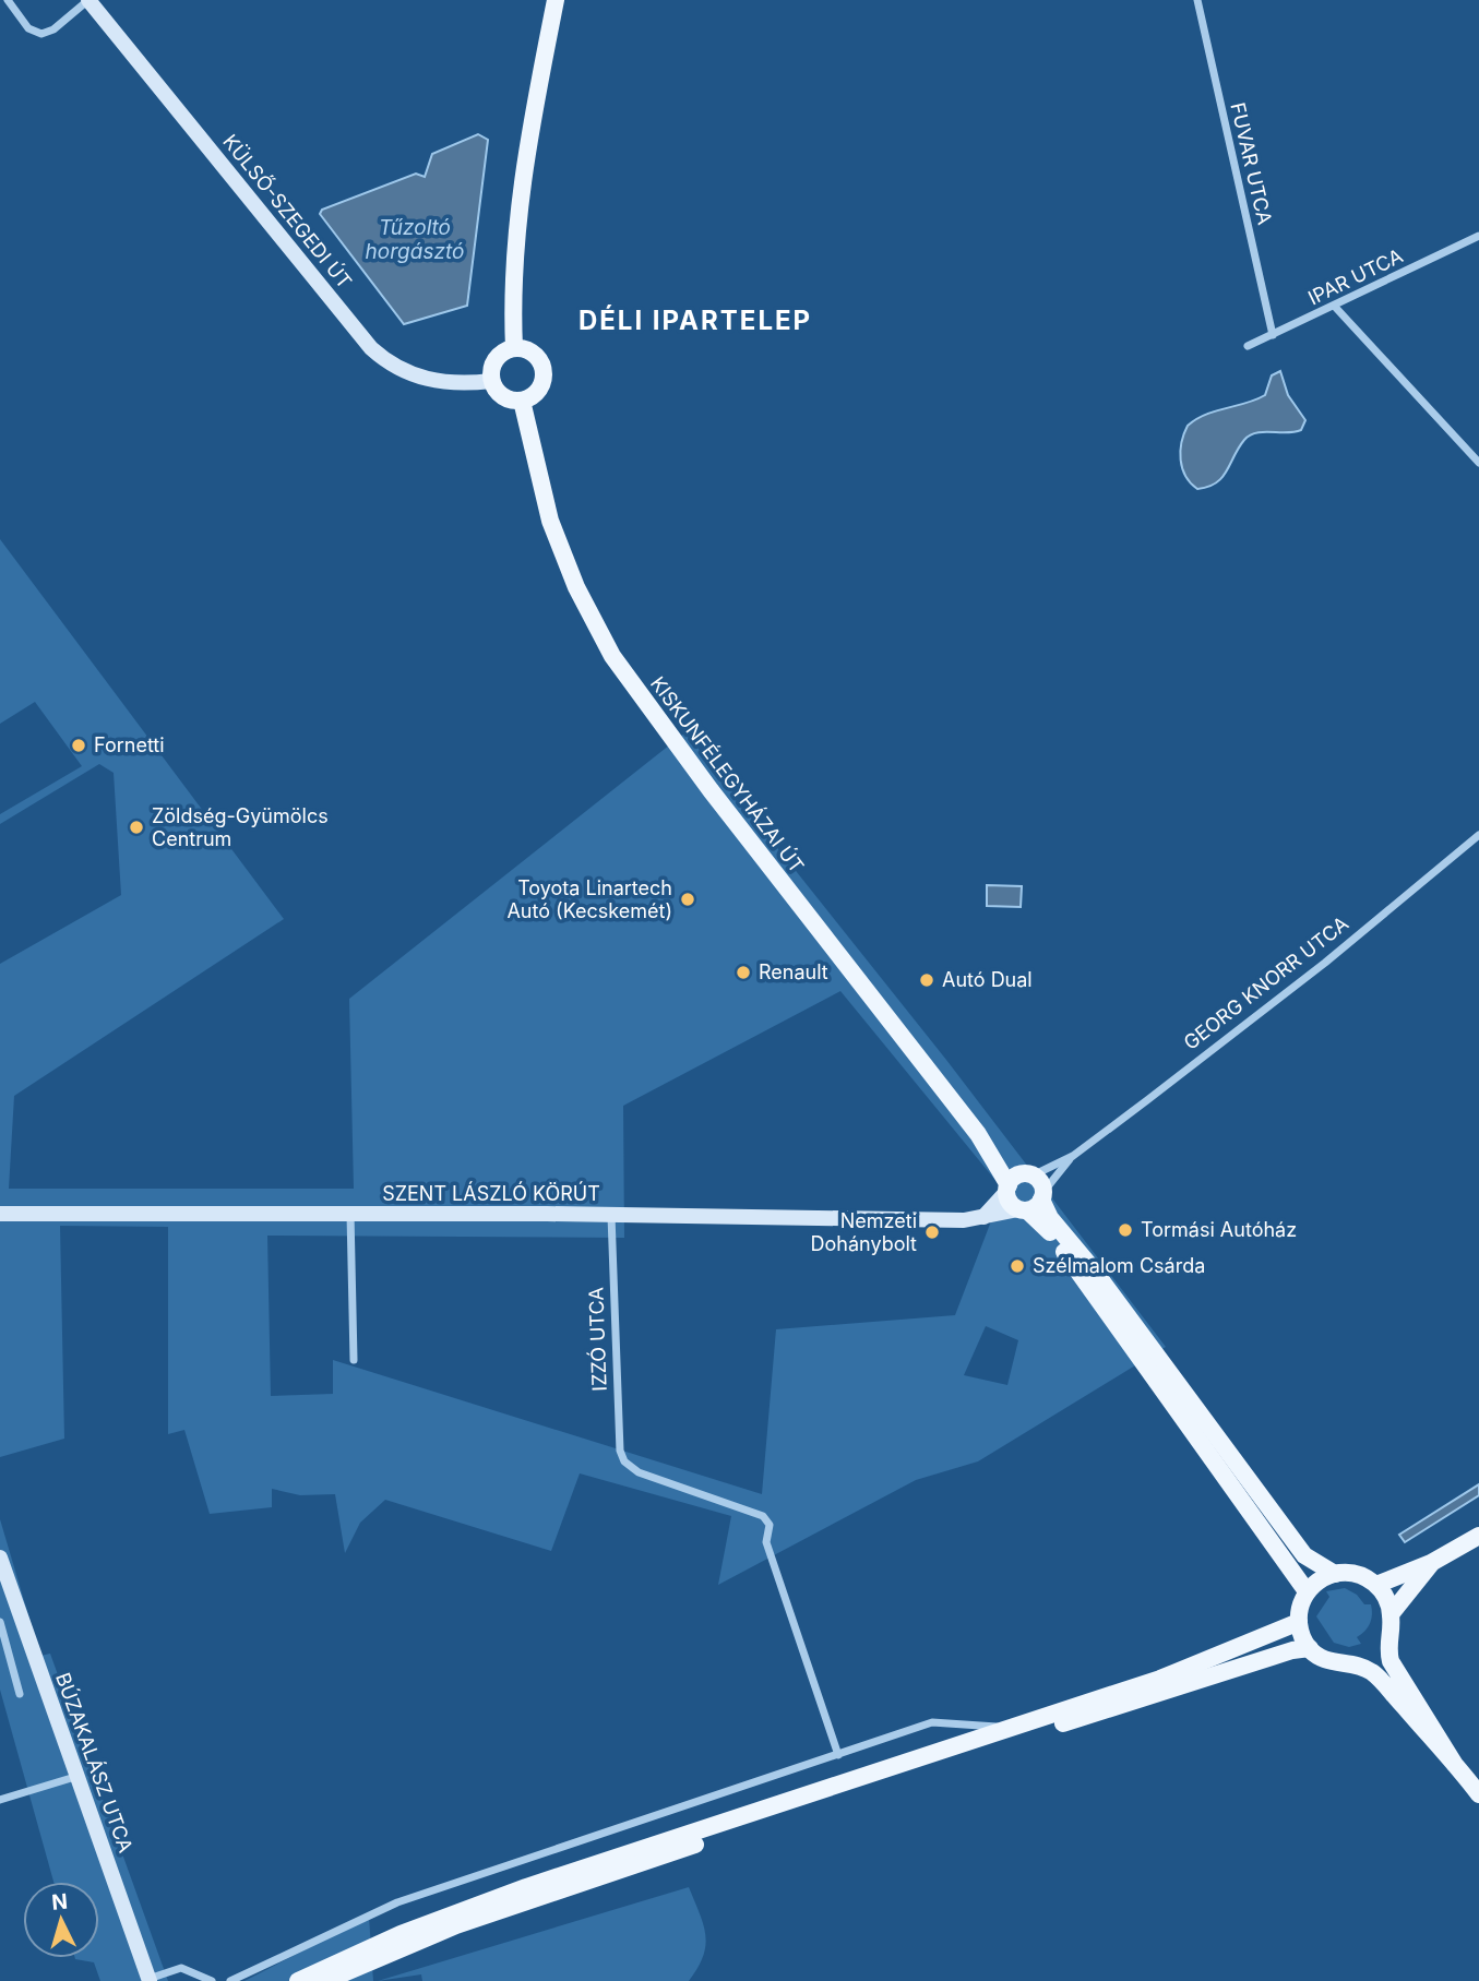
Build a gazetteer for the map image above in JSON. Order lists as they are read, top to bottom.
{
  "streets": {
    "main road": ["KISKUNFÉLEGYHÁZAI ÚT"],
    "street": [
      "FUVAR UTCA",
      "KÜLSŐ-SZEGEDI ÚT",
      "IPAR UTCA",
      "GEORG KNORR UTCA",
      "SZENT LÁSZLÓ KÖRÚT",
      "IZZÓ UTCA",
      "BÚZAKALÁSZ UTCA"
    ]
  },
  "crossings": [
    ["FUVAR UTCA", "IPAR UTCA"],
    ["KÜLSŐ-SZEGEDI ÚT", "KISKUNFÉLEGYHÁZAI ÚT"],
    ["KISKUNFÉLEGYHÁZAI ÚT", "GEORG KNORR UTCA"],
    ["GEORG KNORR UTCA", "SZENT LÁSZLÓ KÖRÚT"],
    ["SZENT LÁSZLÓ KÖRÚT", "IZZÓ UTCA"]
  ],
  "districts": ["DÉLI IPARTELEP"],
  "water": ["Tűzoltó horgásztó"],
  "places": [
    "Fornetti",
    "Zöldség-Gyümölcs Centrum",
    "Toyota Linartech Autó (Kecskemét)",
    "Renault",
    "Autó Dual",
    "Tormási Autóház",
    "Nemzeti Dohánybolt",
    "Szélmalom Csárda"
  ],
  "north": "top"
}
